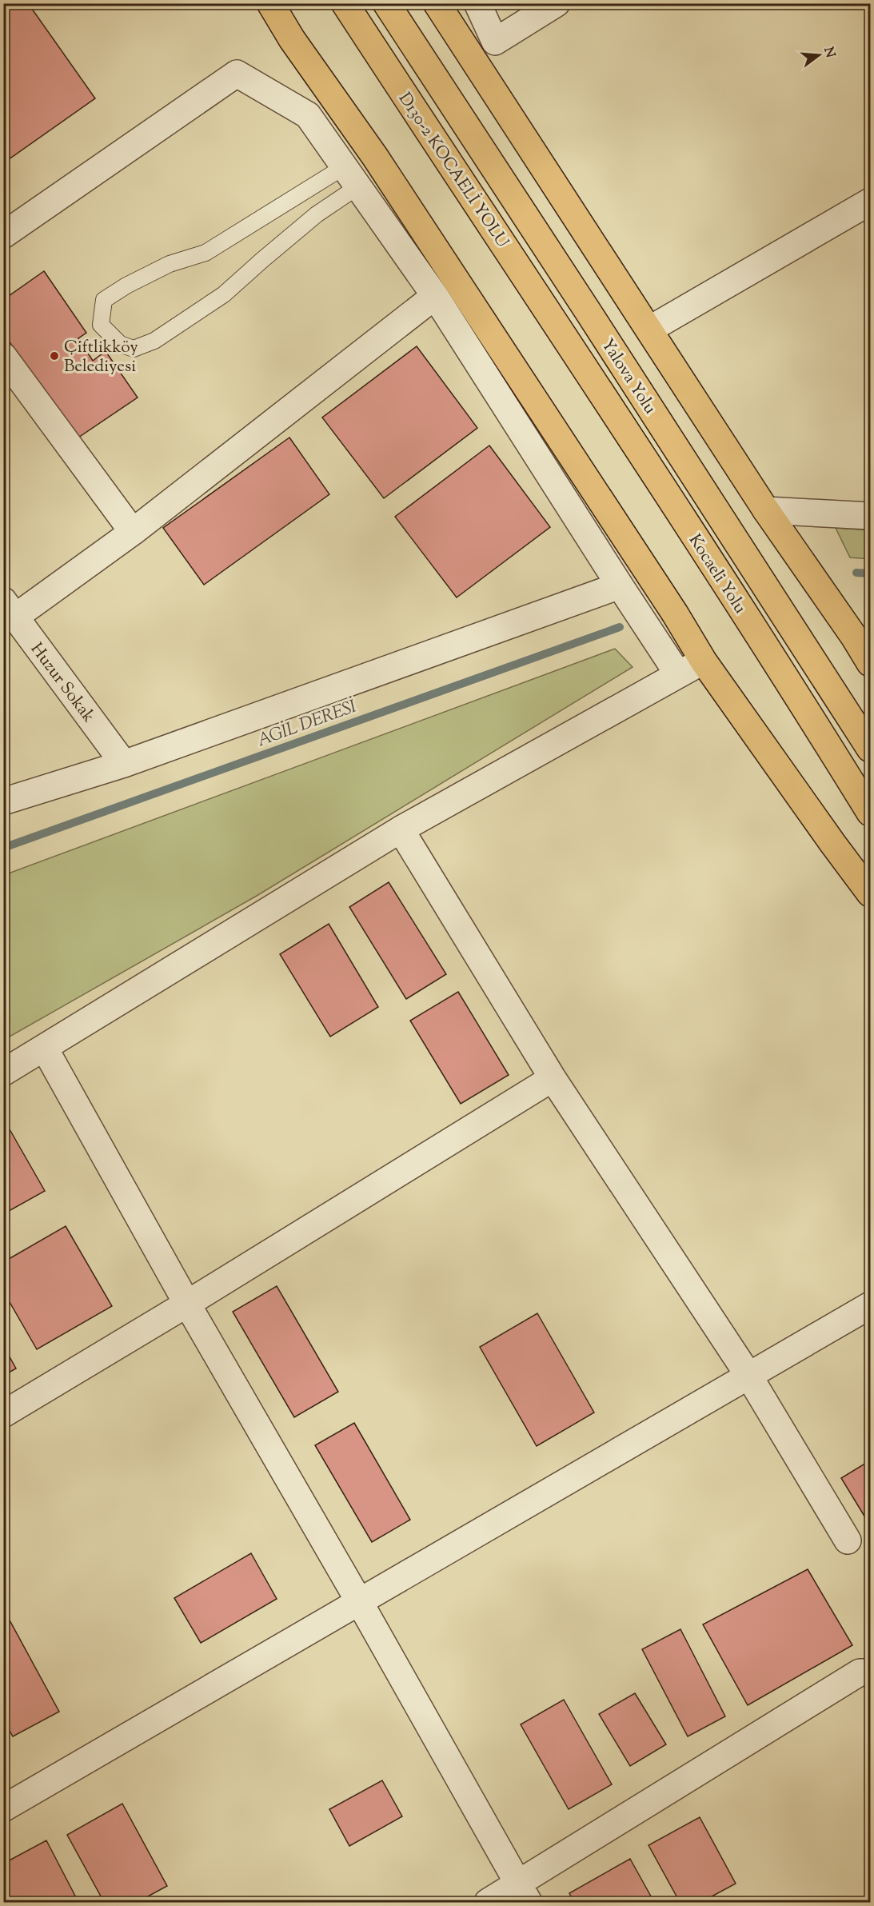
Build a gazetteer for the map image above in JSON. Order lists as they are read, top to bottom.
{
  "streets": {
    "highway": ["D130-2 KOCAELİ YOLU", "Yalova Yolu", "Kocaeli̇ Yolu"],
    "street": ["Huzur Sokak"]
  },
  "crossings": [
    ["D130-2 KOCAELİ YOLU", "Kocaeli̇ Yolu"]
  ],
  "water": ["AGİL DERESİ"],
  "places": ["Çiftlikköy Belediyesi"],
  "north": "right"
}
